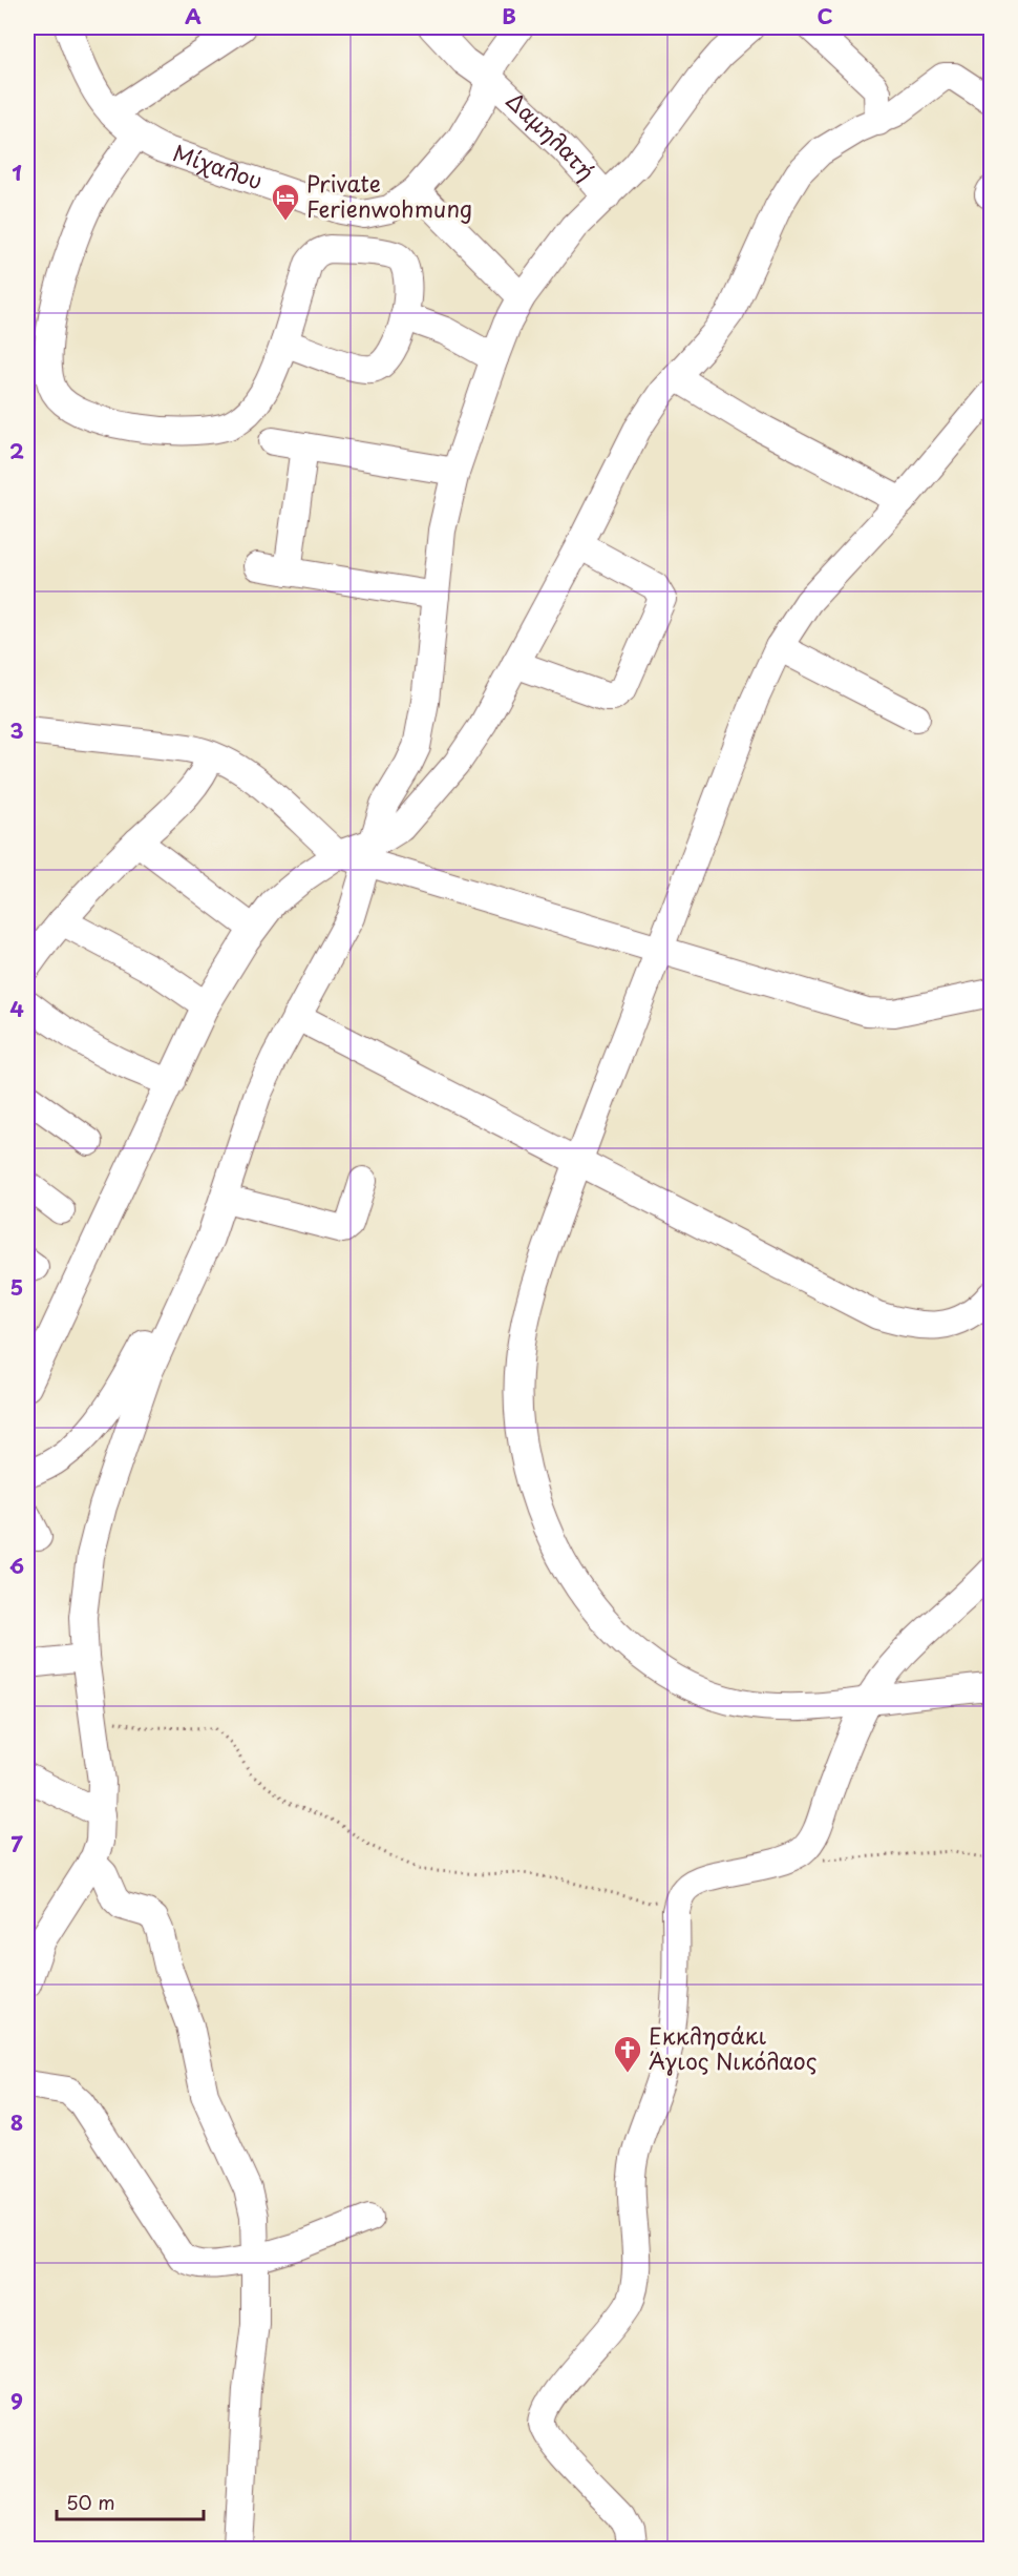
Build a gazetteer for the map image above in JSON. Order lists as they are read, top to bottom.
{
  "streets": {
    "street": ["Δαμηλατή", "Μίχαλου"]
  },
  "places": {
    "hotel": ["Private Ferienwohmung"],
    "church": ["Εκκλησάκι Άγιος Νικόλαος"]
  },
  "scale_bar": "50 m",
  "grid": {
    "columns": ["A", "B", "C"],
    "rows": [
      "1",
      "2",
      "3",
      "4",
      "5",
      "6",
      "7",
      "8",
      "9"
    ]
  }
}
